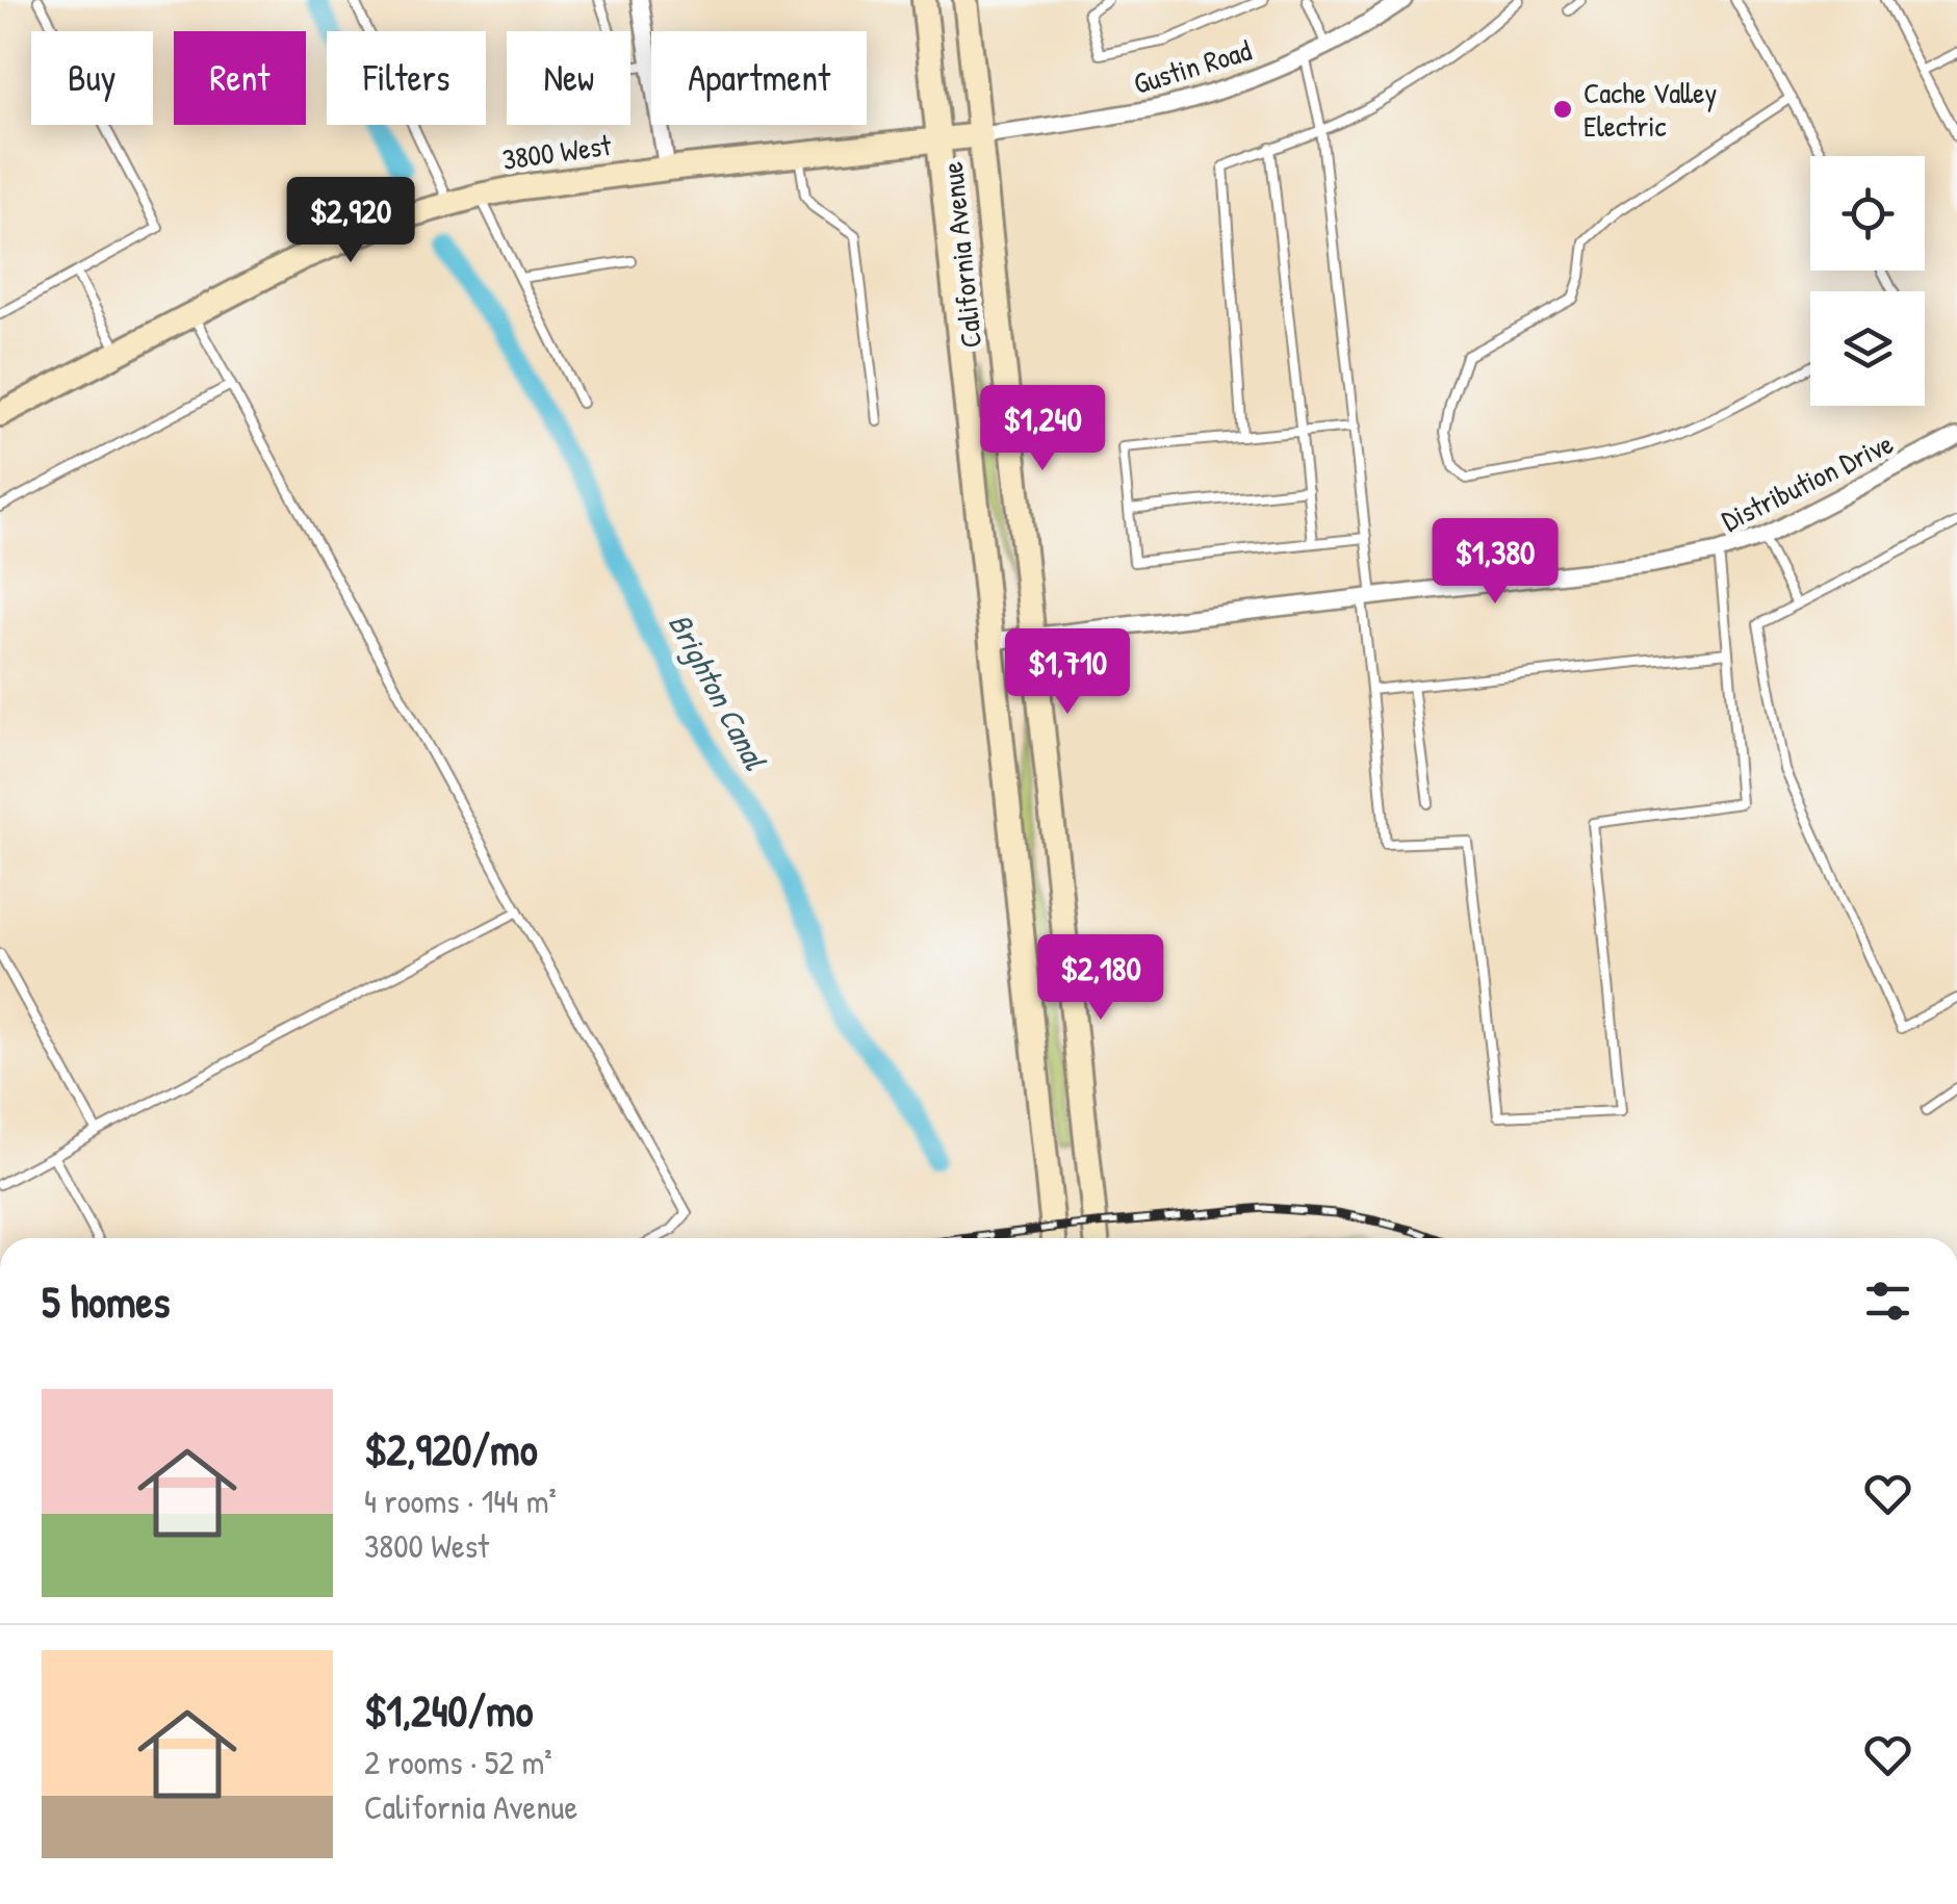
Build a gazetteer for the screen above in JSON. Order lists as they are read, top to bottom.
{
  "streets": {
    "main road": ["3800 West", "California Avenue"],
    "street": ["Gustin Road", "Distribution Drive"]
  },
  "crossings": [
    ["Gustin Road", "3800 West"],
    ["Gustin Road", "California Avenue"],
    ["3800 West", "California Avenue"],
    ["California Avenue", "Distribution Drive"]
  ],
  "water": ["Brighton Canal"],
  "places": ["Cache Valley Electric"],
  "page": {
    "chip": [
      "Buy",
      "Rent",
      "Filters",
      "New",
      "Apartment"
    ],
    "price": [
      "$2,920",
      "$1,240",
      "$1,380",
      "$1,710",
      "$2,180"
    ],
    "heading": "5 homes",
    "list": [
      {
        "name": "$2,920/mo",
        "note": "4 rooms · 144 m² · 3800 West"
      },
      {
        "name": "$1,240/mo",
        "note": "2 rooms · 52 m² · California Avenue"
      }
    ]
  }
}
